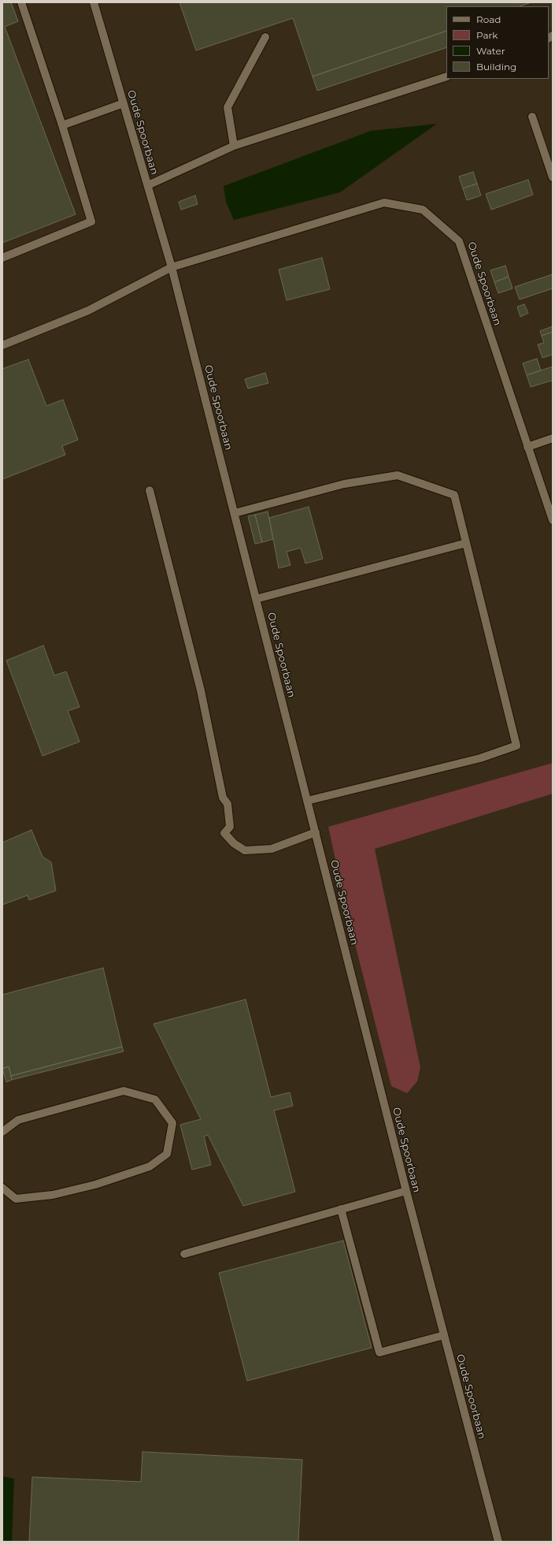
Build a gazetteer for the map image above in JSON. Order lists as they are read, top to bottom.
{
  "streets": {
    "street": ["Oude Spoorbaan"]
  },
  "legend": [
    "Road",
    "Park",
    "Water",
    "Building"
  ]
}
